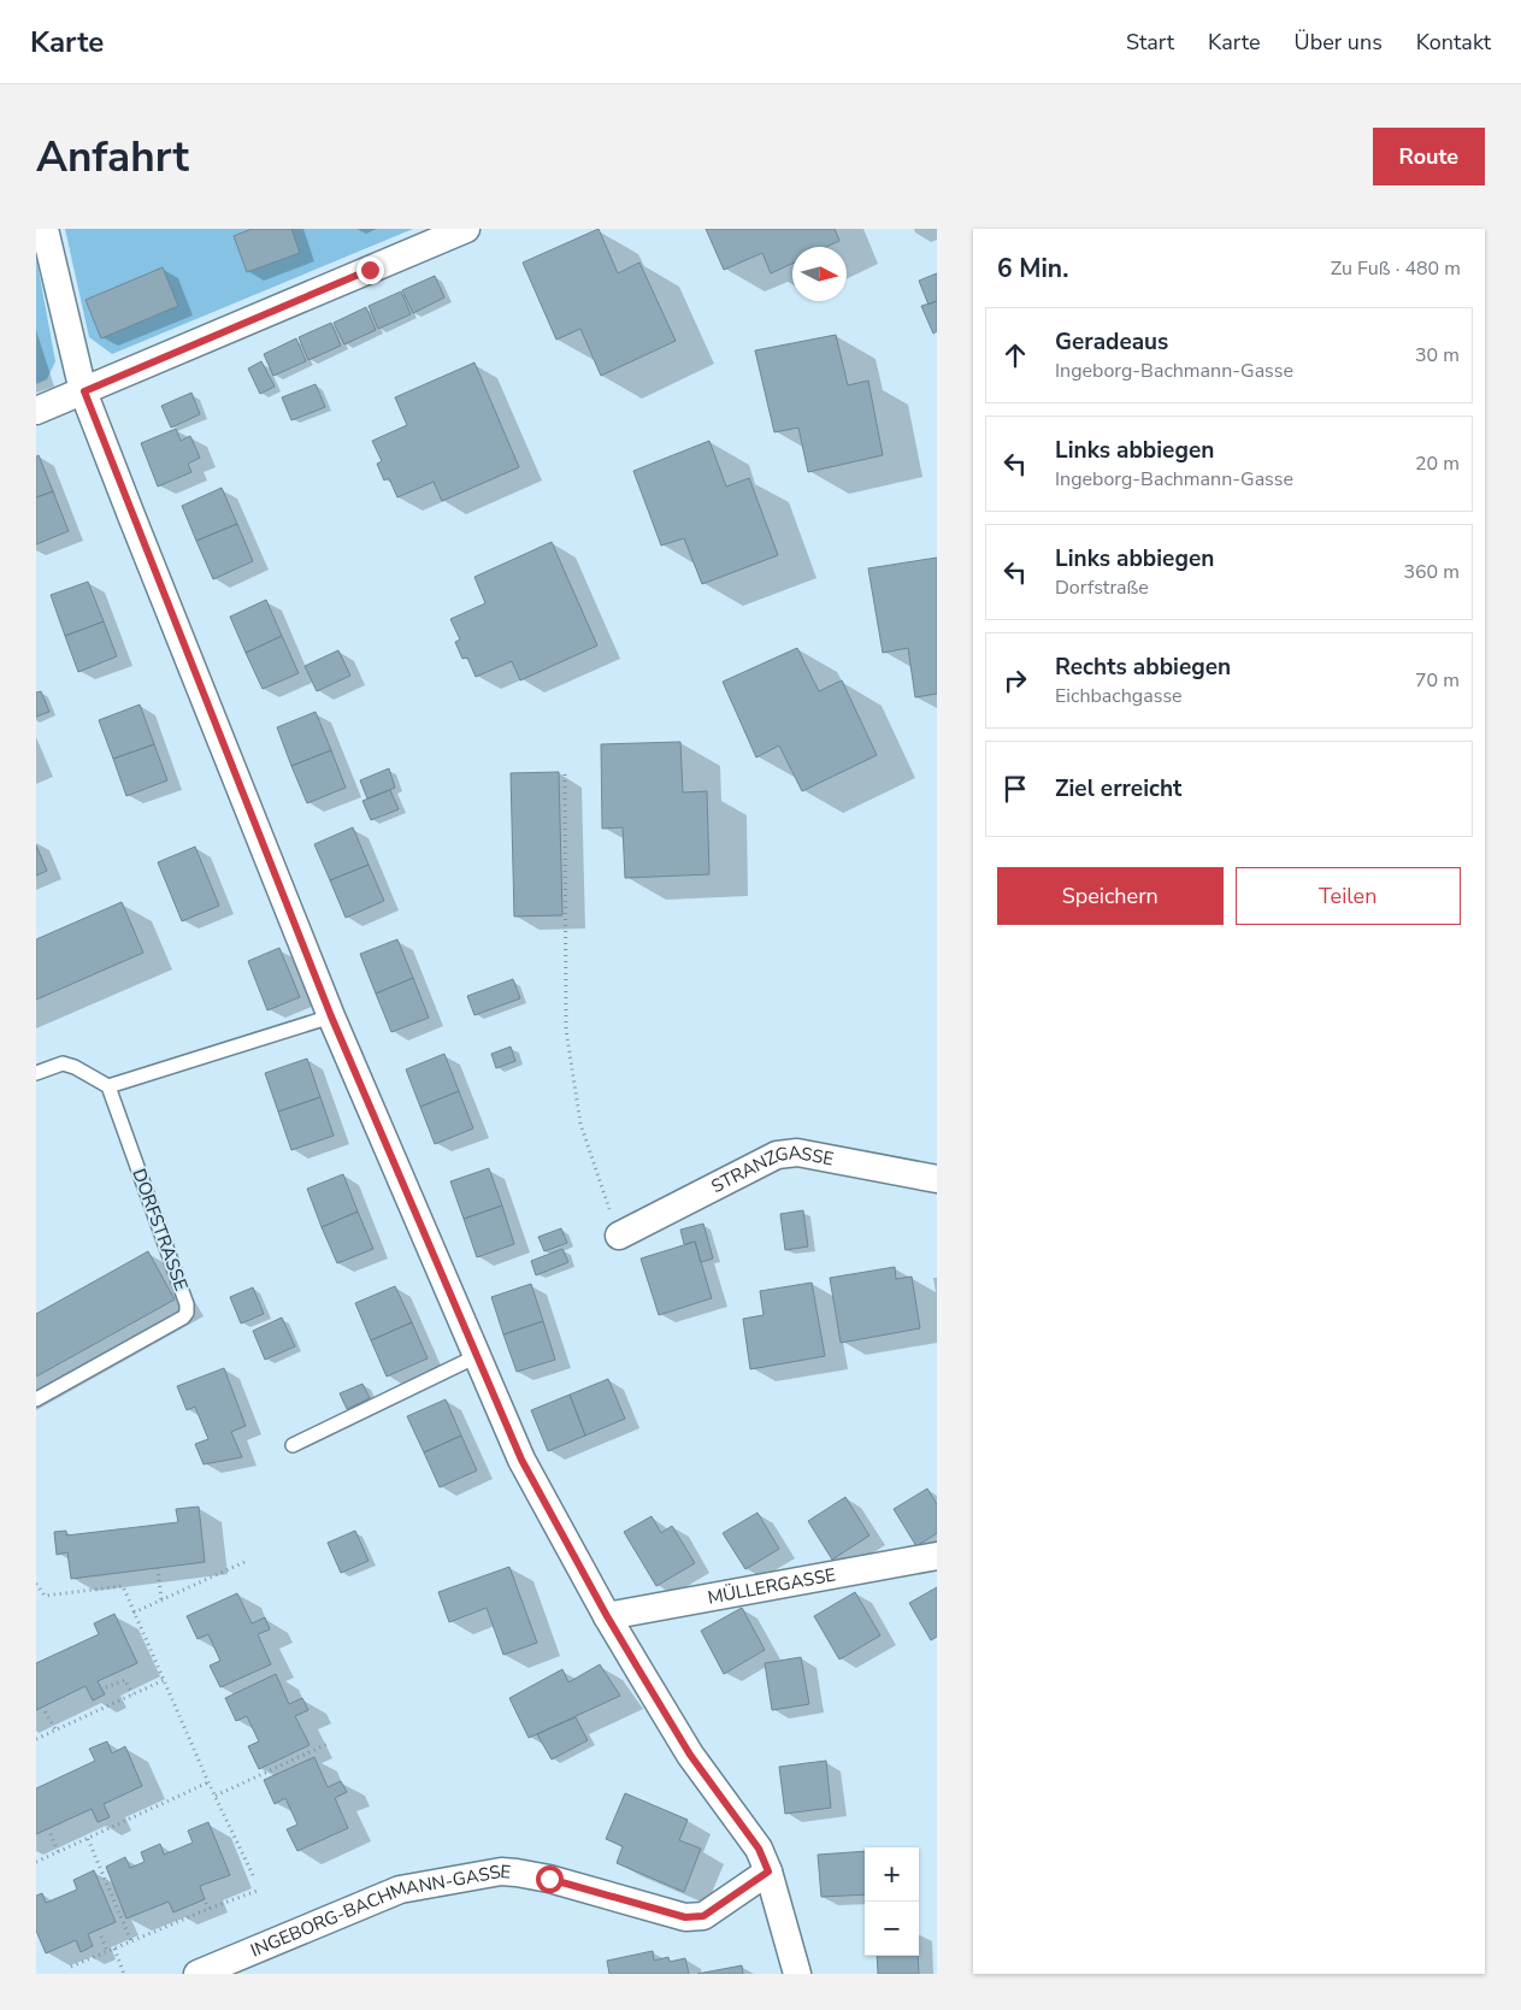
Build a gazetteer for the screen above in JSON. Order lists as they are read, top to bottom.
{
  "streets": {
    "street": ["STRANZGASSE", "MÜLLERGASSE", "INGEBORG-BACHMANN-GASSE"],
    "lane": ["DORFSTRASSE"]
  },
  "north": "right",
  "page": {
    "header": "Karte",
    "nav": [
      "Start",
      "Karte",
      "Über uns",
      "Kontakt"
    ],
    "buttons": [
      "Route",
      ["Speichern", "Teilen"]
    ],
    "title": "Anfahrt",
    "heading": ["6 Min.", "Zu Fuß · 480 m"],
    "list": [
      ["Geradeaus", "Ingeborg-Bachmann-Gasse", "30 m"],
      ["Links abbiegen", "Ingeborg-Bachmann-Gasse", "20 m"],
      ["Links abbiegen", "Dorfstraße", "360 m"],
      ["Rechts abbiegen", "Eichbachgasse", "70 m"],
      "Ziel erreicht"
    ],
    "map_buttons": ["+", "−"]
  }
}
